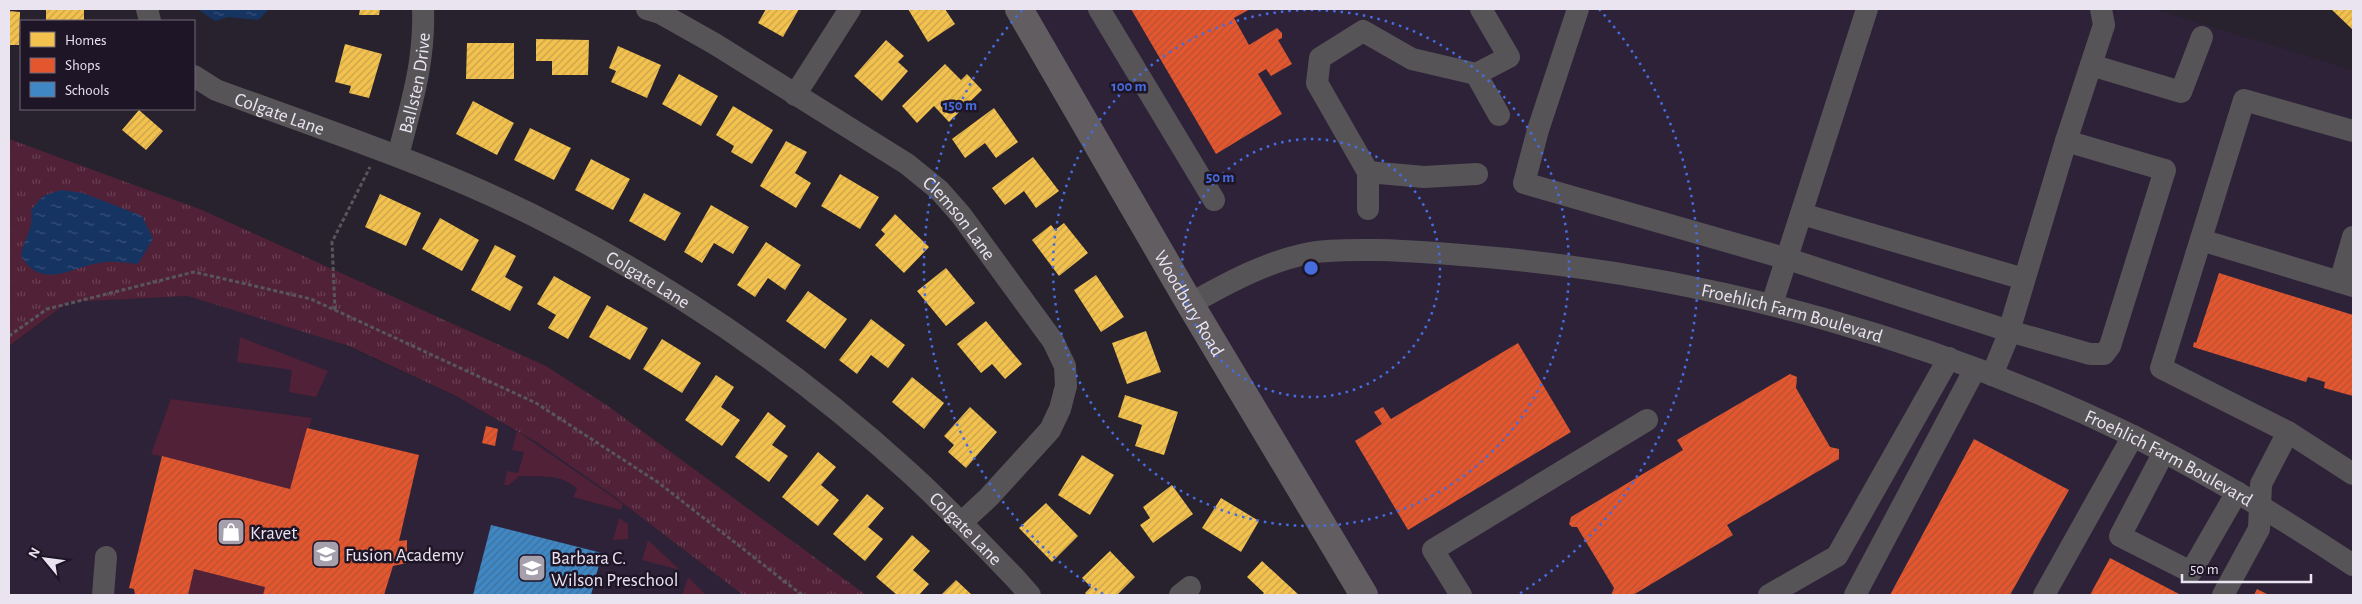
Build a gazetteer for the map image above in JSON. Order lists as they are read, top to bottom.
{
  "streets": {
    "main road": ["Woodbury Road"],
    "street": [
      "Ballsten Drive",
      "Colgate Lane",
      "Clemson Lane",
      "Froehlich Farm Boulevard"
    ]
  },
  "crossings": [
    ["Ballsten Drive", "Colgate Lane"],
    ["Colgate Lane", "Clemson Lane"],
    ["Woodbury Road", "Froehlich Farm Boulevard"]
  ],
  "places": {
    "shop": ["Kravet"],
    "school or university": ["Fusion Academy", "Barbara C. Wilson Preschool"]
  },
  "legend": ["Homes", "Shops", "Schools"],
  "scale_bar": "50 m",
  "north": "top left",
  "rings": ["100 m", "150 m", "50 m"]
}
